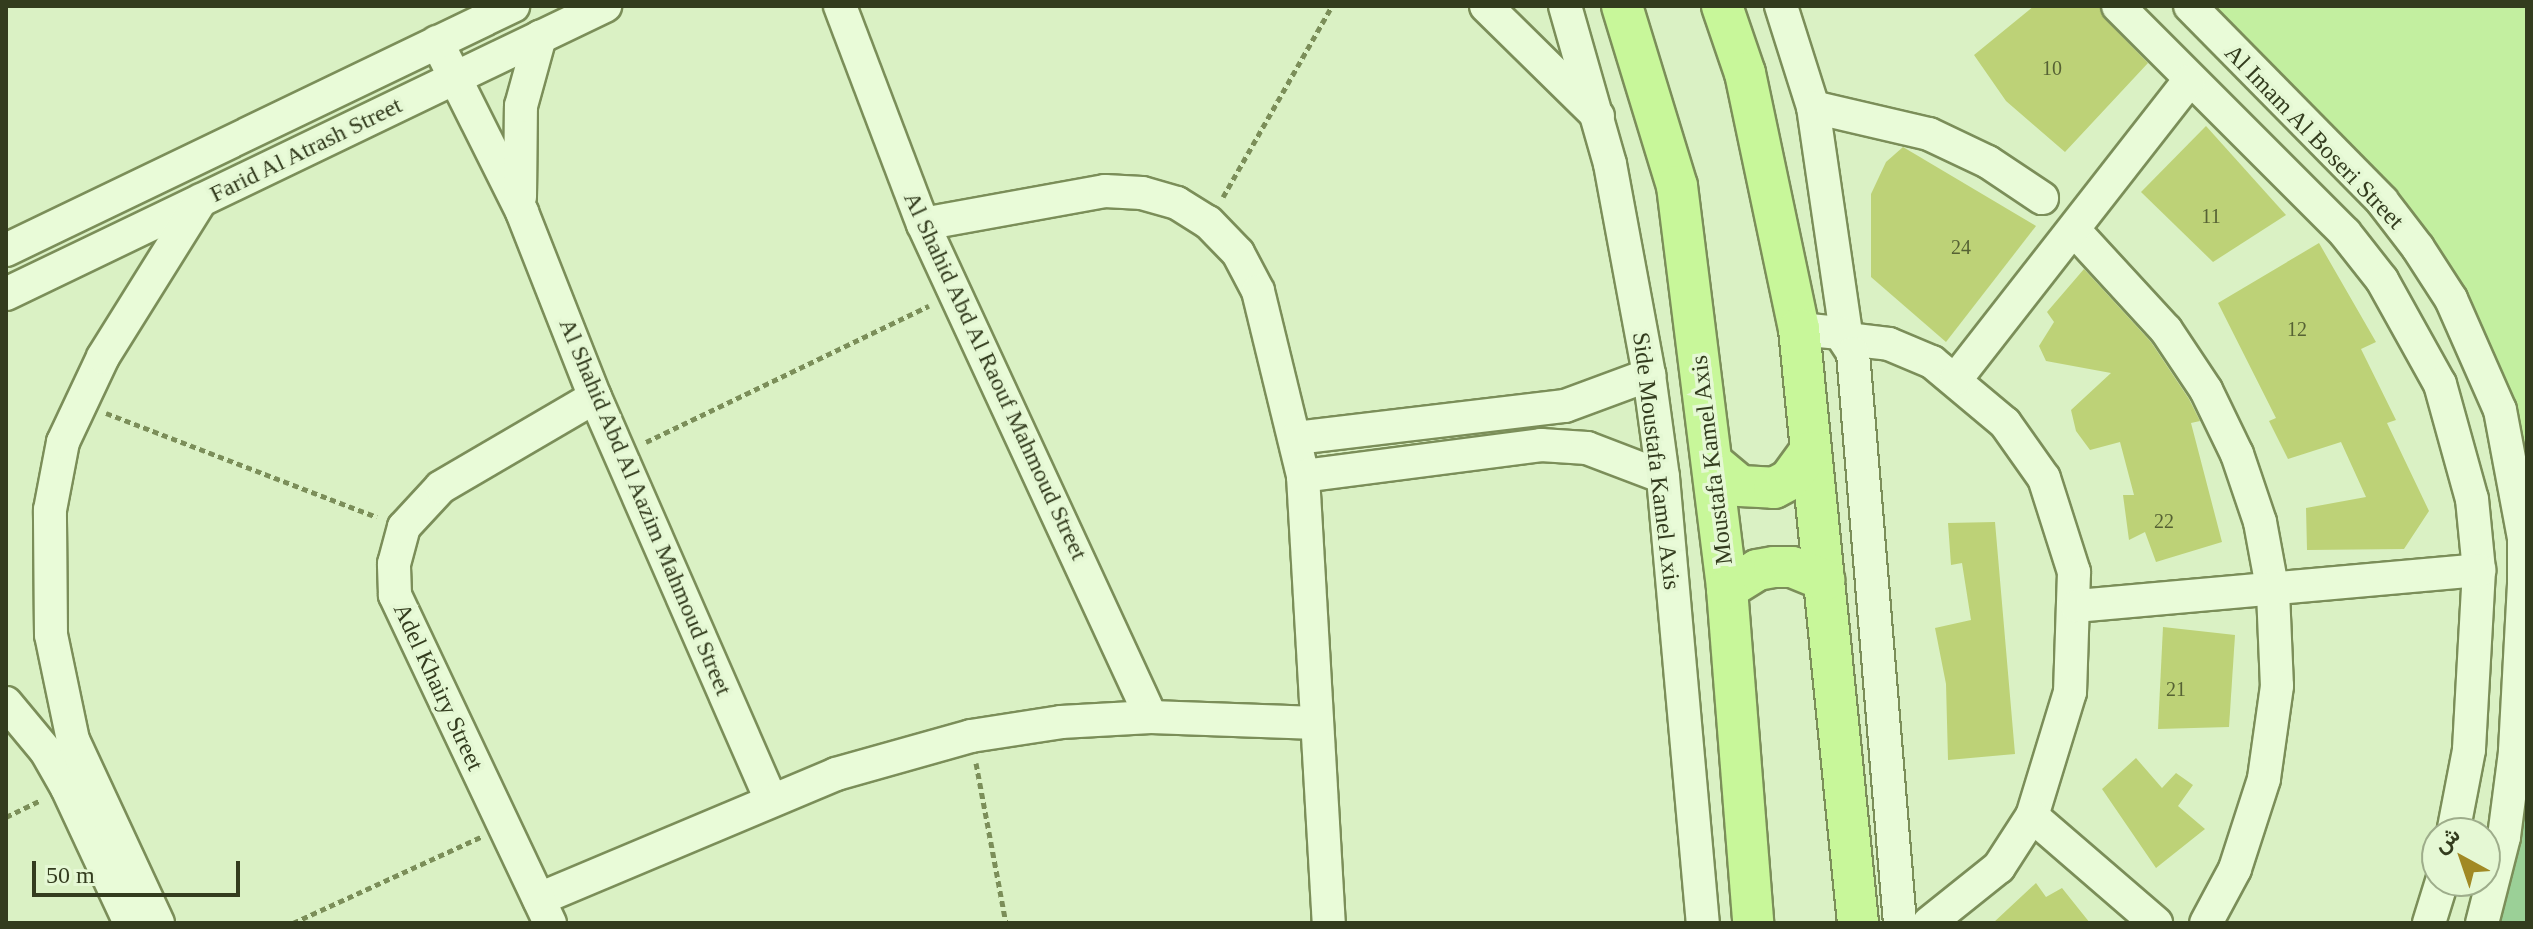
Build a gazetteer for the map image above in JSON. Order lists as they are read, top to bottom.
{
  "streets": {
    "main road": ["Moustafa Kamel Axis"],
    "street": [
      "Al Imam Al Boseri Street",
      "Farid Al Atrash Street",
      "Al Shahid Abd Al Raouf Mahmoud Street",
      "Side Moustafa Kamel Axis",
      "Al Shahid Abd Al Aazim Mahmoud Street",
      "Adel Khairy Street"
    ]
  },
  "crossings": [
    ["Farid Al Atrash Street", "Al Shahid Abd Al Aazim Mahmoud Street"],
    ["Al Shahid Abd Al Aazim Mahmoud Street", "Adel Khairy Street"]
  ],
  "house_numbers": [
    "10",
    "11",
    "24",
    "12",
    "22",
    "21"
  ],
  "scale_bar": "50 m",
  "north": "top left"
}
